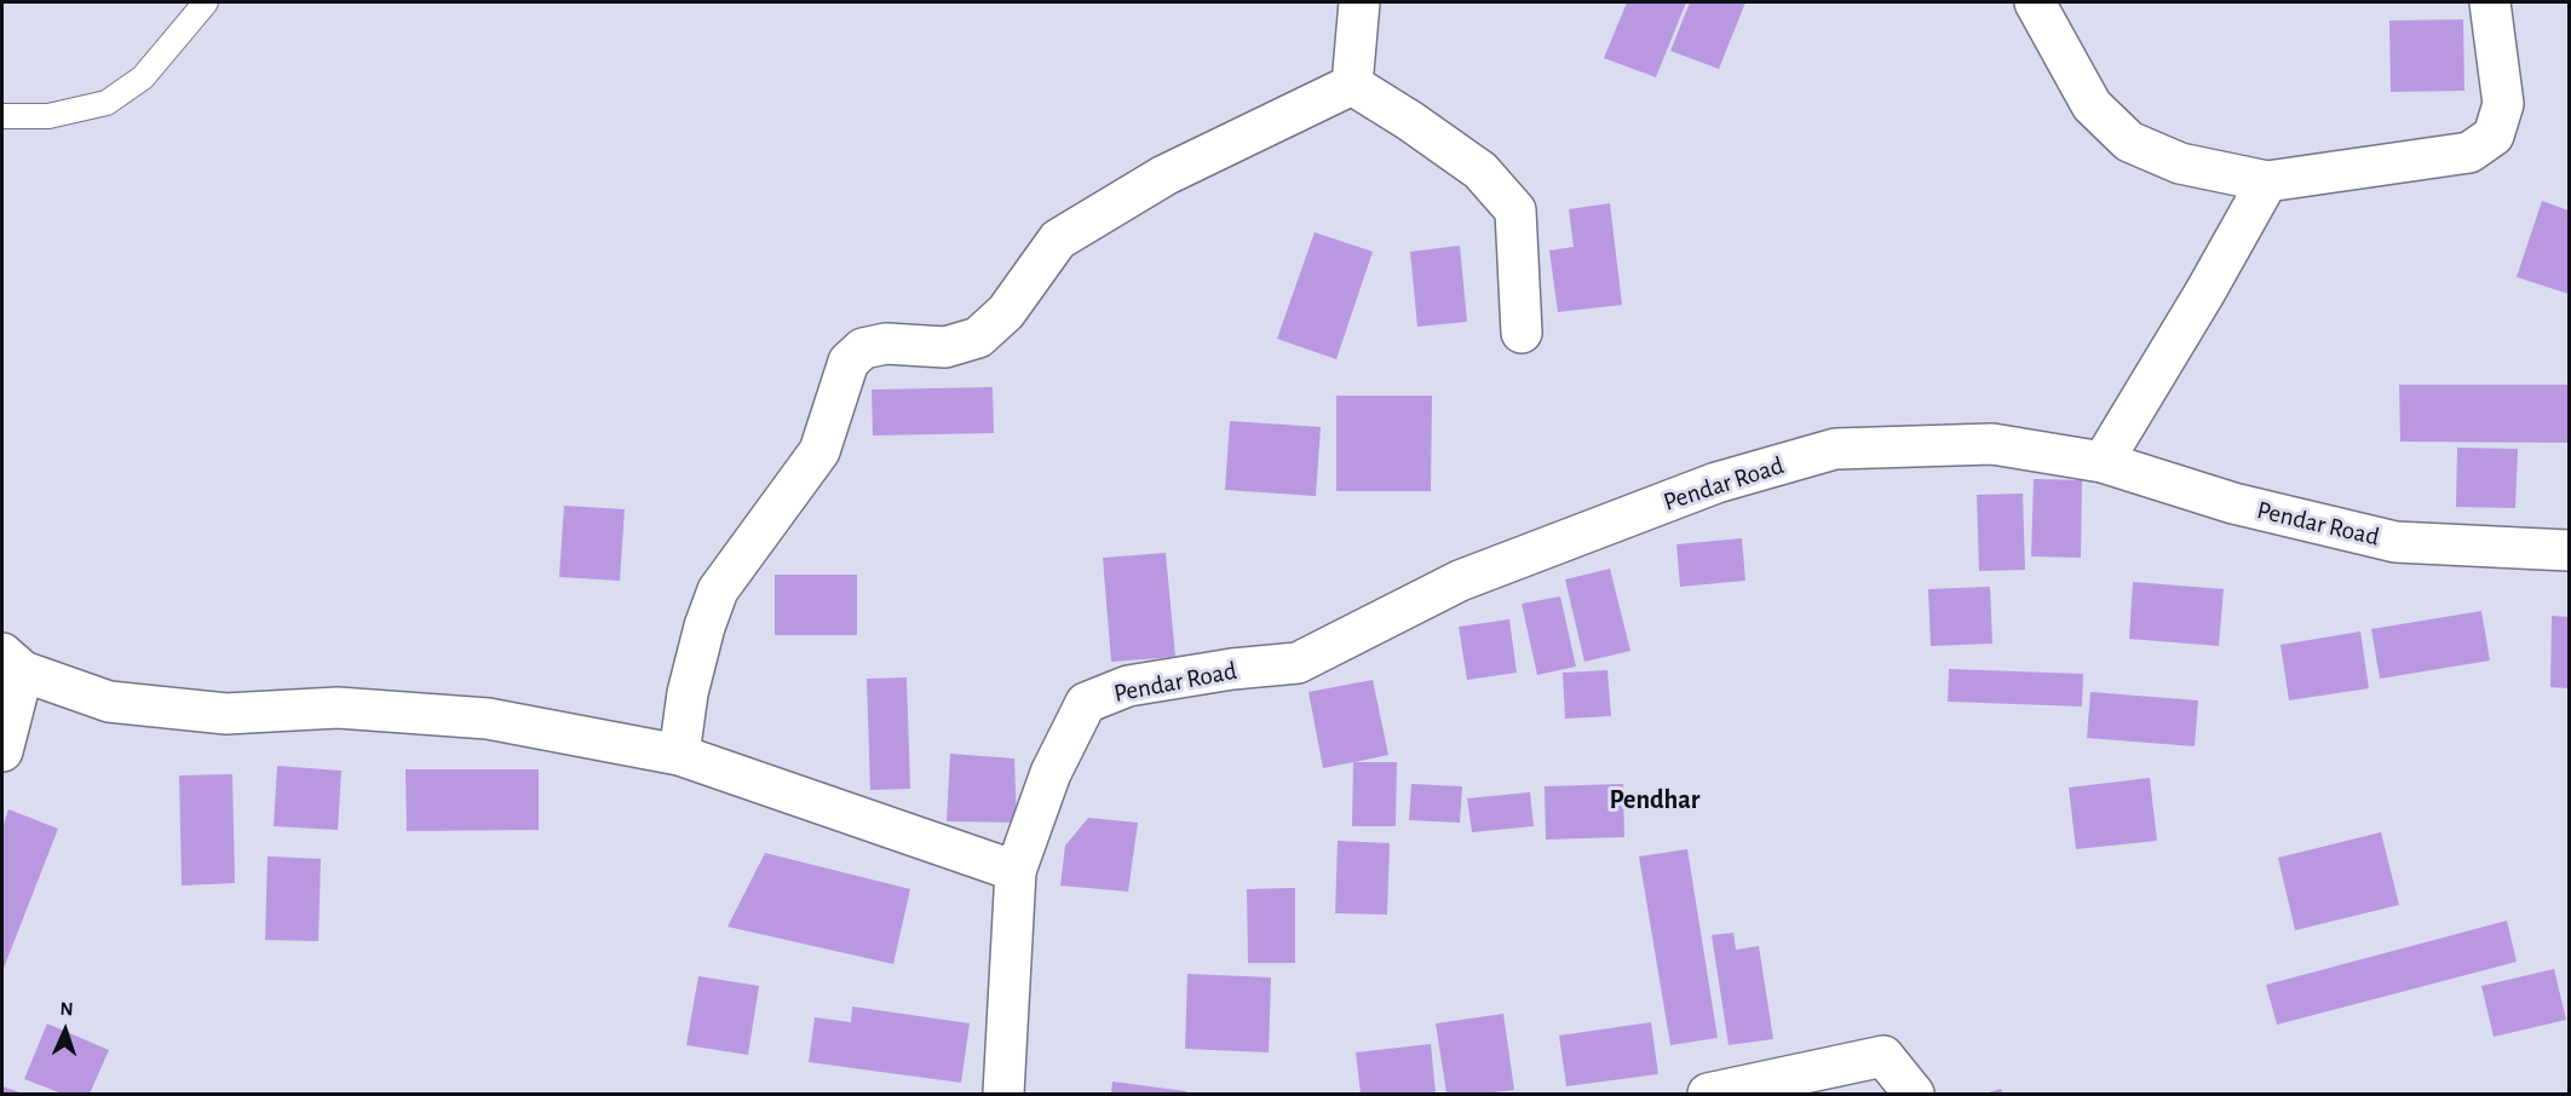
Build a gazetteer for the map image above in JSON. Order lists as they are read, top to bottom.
{
  "streets": {
    "street": ["Pendar Road"]
  },
  "districts": ["Pendhar"],
  "north": "top"
}
